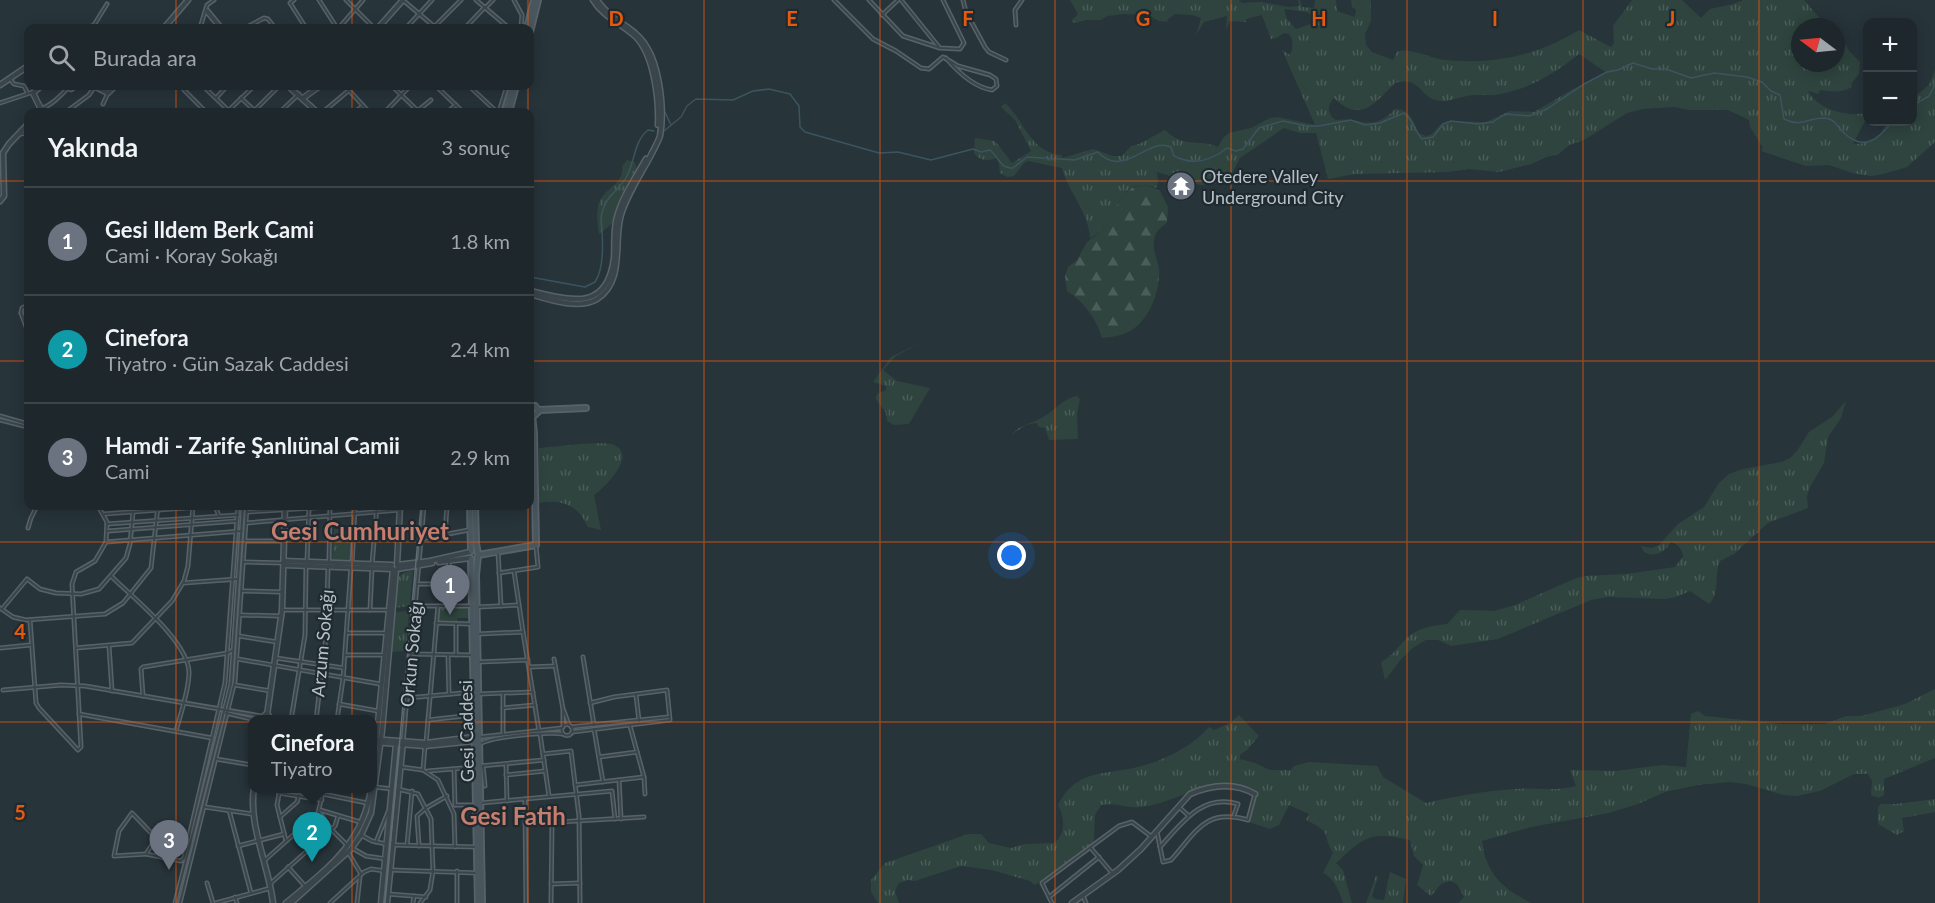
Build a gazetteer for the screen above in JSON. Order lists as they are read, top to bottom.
{
  "streets": {
    "main road": ["Gesi Caddesi"],
    "street": ["Arzum Sokağı", "Orkun Sokağı"]
  },
  "districts": ["Gesi Cumhuriyet", "Gesi Fatih"],
  "places": {
    "temple": ["Otedere Valley Underground City"]
  },
  "north": "left",
  "page": {
    "map_buttons": ["+", "−"],
    "search": "Burada ara",
    "heading": ["Yakında", "3 sonuç"],
    "list": [
      {
        "mark": "1",
        "name": "Gesi Ildem Berk Cami",
        "note": "Cami · Koray Sokağı",
        "value": "1.8 km"
      },
      {
        "mark": "2",
        "name": "Cinefora",
        "note": "Tiyatro · Gün Sazak Caddesi",
        "value": "2.4 km"
      },
      {
        "mark": "3",
        "name": "Hamdi - Zarife Şanlıünal Camii",
        "note": "Cami",
        "value": "2.9 km"
      }
    ],
    "pins": ["1", "2", "3"],
    "popup": ["Cinefora", "Tiyatro"]
  },
  "grid": {
    "columns": [
      "D",
      "E",
      "F",
      "G",
      "H",
      "I",
      "J"
    ],
    "rows": ["4", "5"]
  }
}
